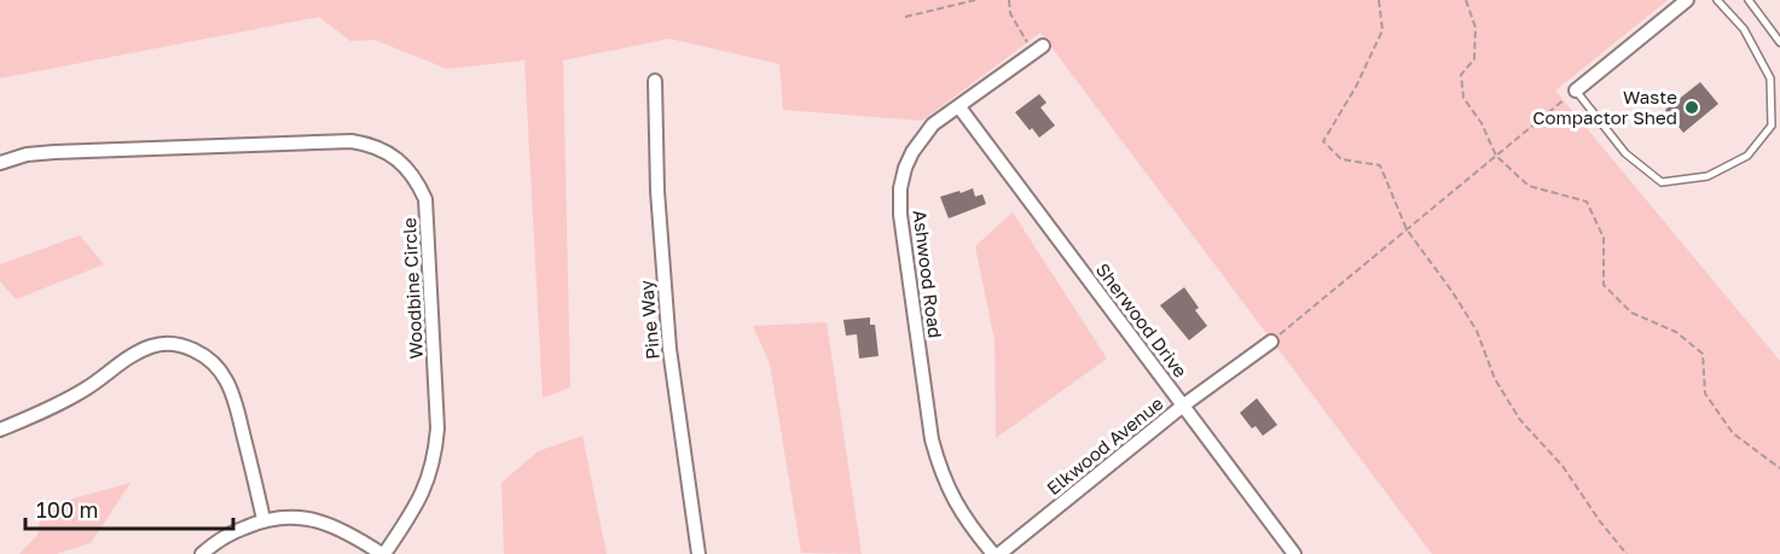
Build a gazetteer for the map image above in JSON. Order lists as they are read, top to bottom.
{
  "streets": {
    "street": [
      "Ashwood Road",
      "Woodbine Circle",
      "Pine Way",
      "Sherwood Drive",
      "Elkwood Avenue"
    ]
  },
  "crossings": [
    ["Ashwood Road", "Sherwood Drive"],
    ["Sherwood Drive", "Elkwood Avenue"]
  ],
  "places": ["Waste Compactor Shed"],
  "scale_bar": "100 m"
}
